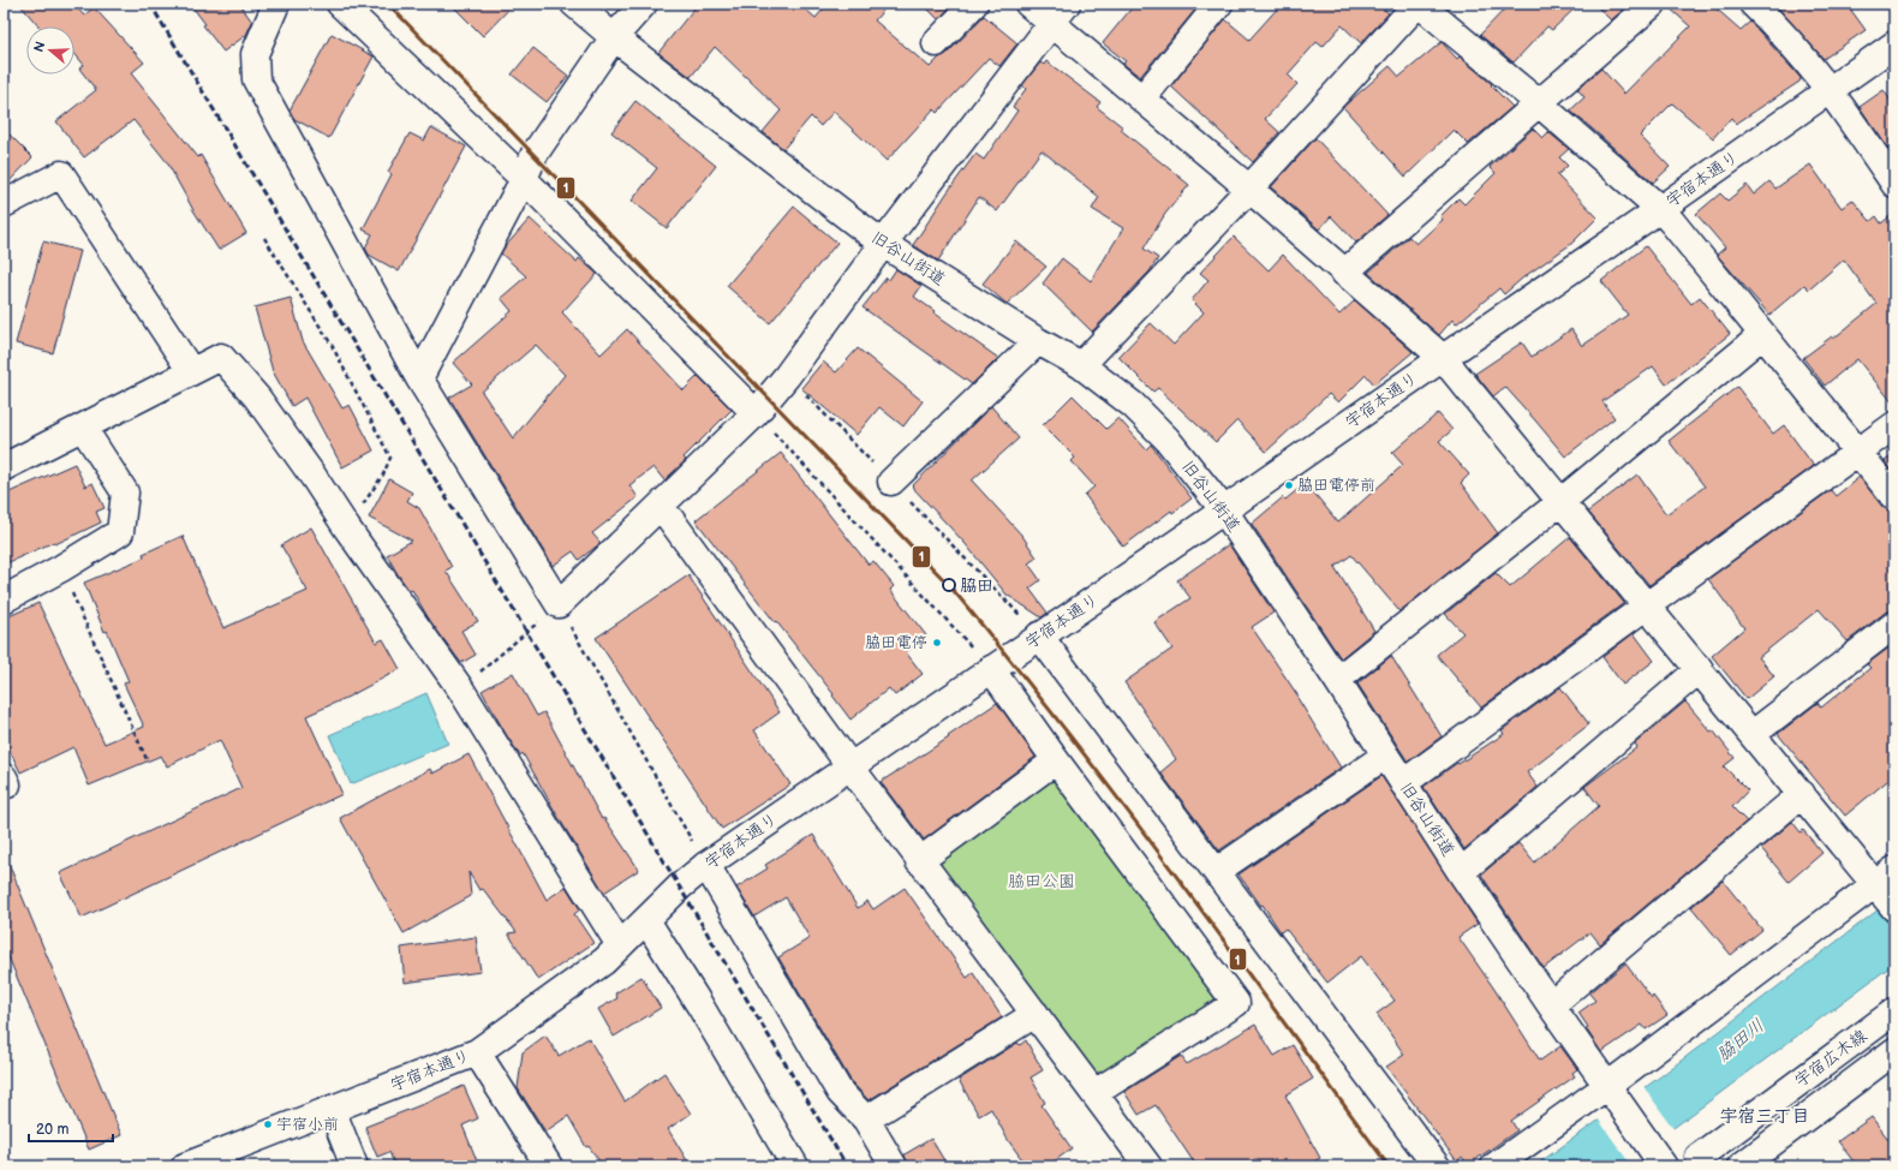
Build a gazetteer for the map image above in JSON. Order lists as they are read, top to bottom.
{
  "streets": {
    "street": ["宇宿本通り", "旧谷山街道", "宇宿広木線"]
  },
  "crossings": [
    ["宇宿本通り", "旧谷山街道"]
  ],
  "districts": ["宇宿三丁目"],
  "water": ["脇田川"],
  "parks": ["脇田公園"],
  "places": [
    "脇田電停前",
    "脇田",
    "脇田電停",
    "宇宿小前"
  ],
  "lines": ["transit line 1"],
  "scale_bar": "20 m",
  "north": "left"
}
